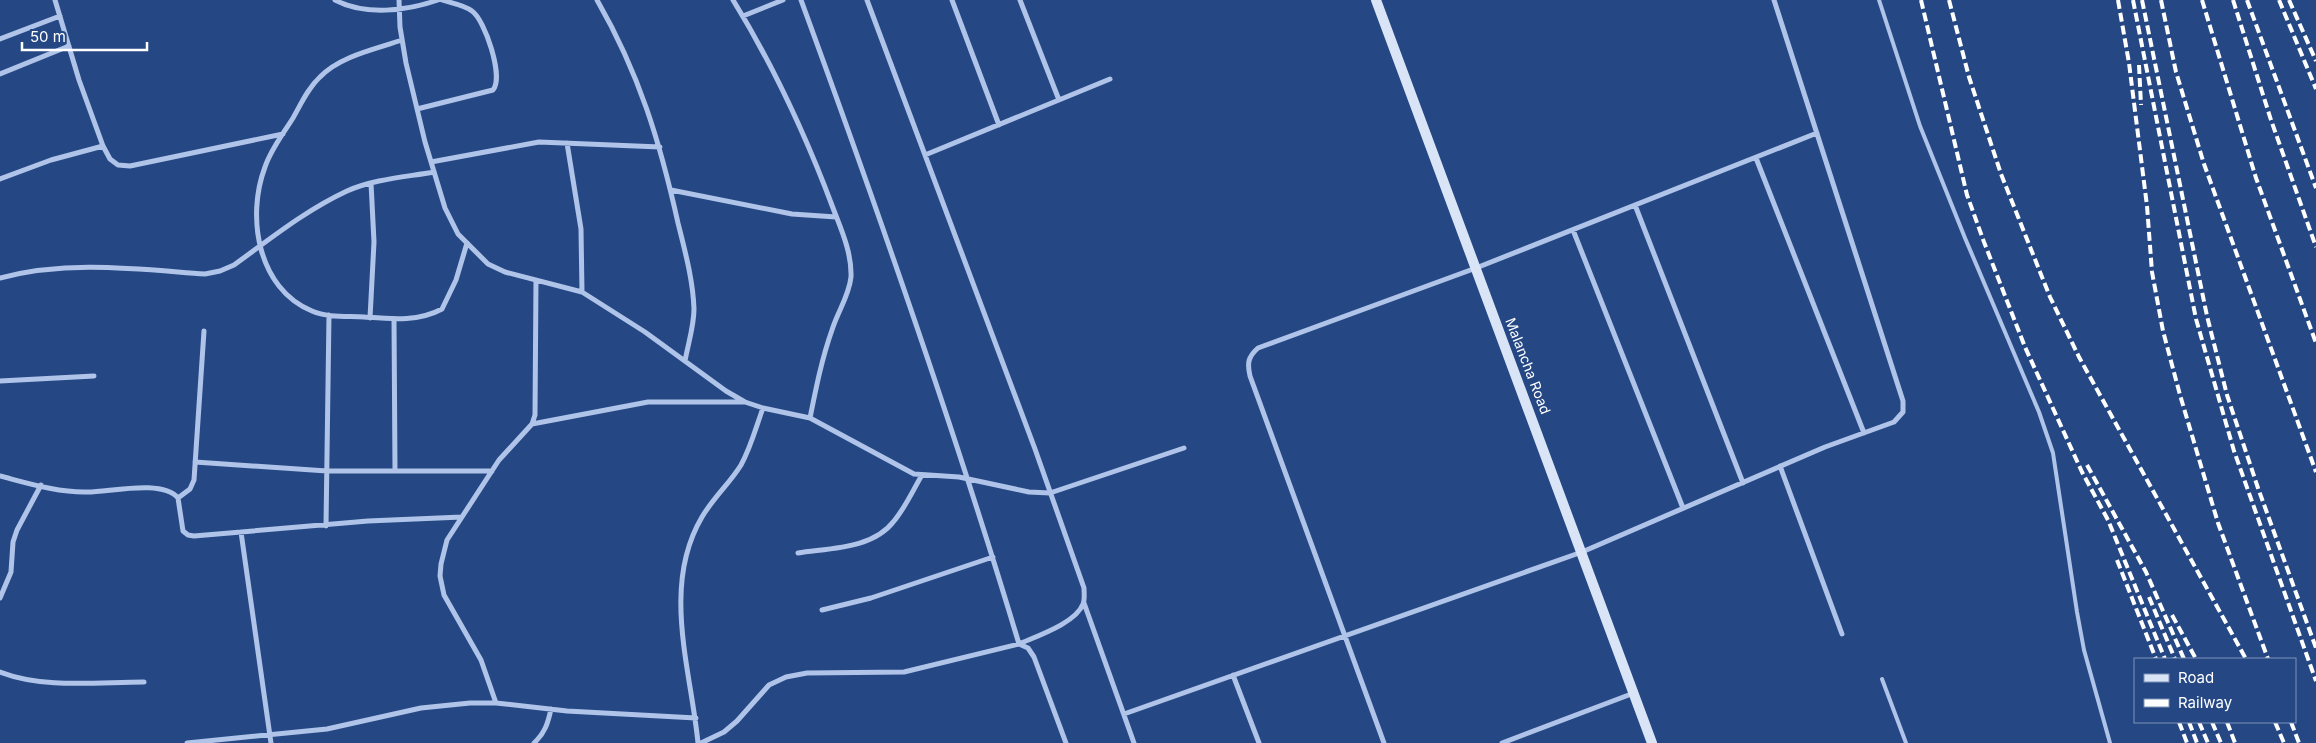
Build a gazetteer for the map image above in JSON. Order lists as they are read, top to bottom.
{
  "streets": {
    "main road": ["Malancha Road"]
  },
  "legend": ["Road", "Railway"],
  "scale_bar": "50 m"
}
